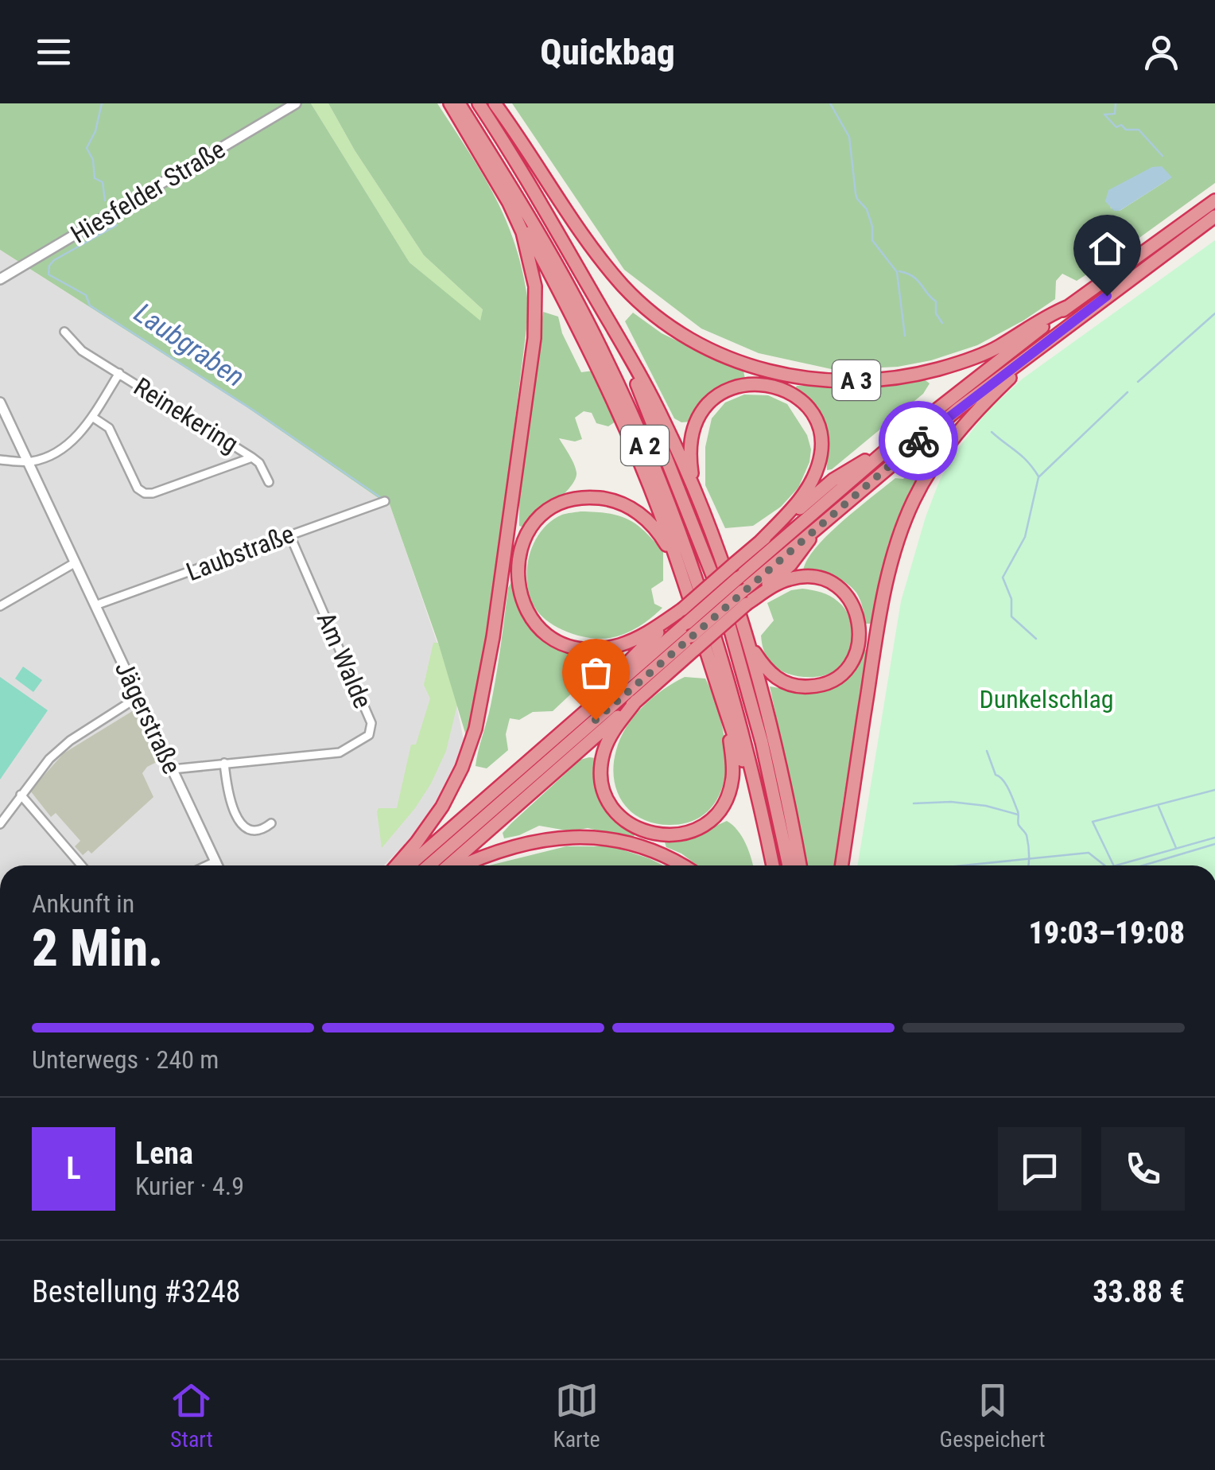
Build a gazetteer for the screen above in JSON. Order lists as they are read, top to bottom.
{
  "streets": {
    "highway": ["A 3", "A 2"],
    "street": [
      "Hiesfelder Straße",
      "Reinekering",
      "Laubstraße",
      "Am Walde",
      "Jägerstraße"
    ]
  },
  "crossings": [
    ["Reinekering", "Jägerstraße"],
    ["Laubstraße", "Am Walde"],
    ["Laubstraße", "Jägerstraße"],
    ["Am Walde", "Jägerstraße"]
  ],
  "water": ["Laubgraben"],
  "parks": ["Dunkelschlag"],
  "page": {
    "header": "Quickbag",
    "heading": ["2 Min.", "Ankunft in", "19:03–19:08"],
    "panel": [
      "Lena",
      "Kurier · 4.9",
      "Bestellung #3248",
      "33.88 €"
    ],
    "bar": "Unterwegs · 240 m",
    "round": "L",
    "tabs": ["Start", "Karte", "Gespeichert"]
  }
}
